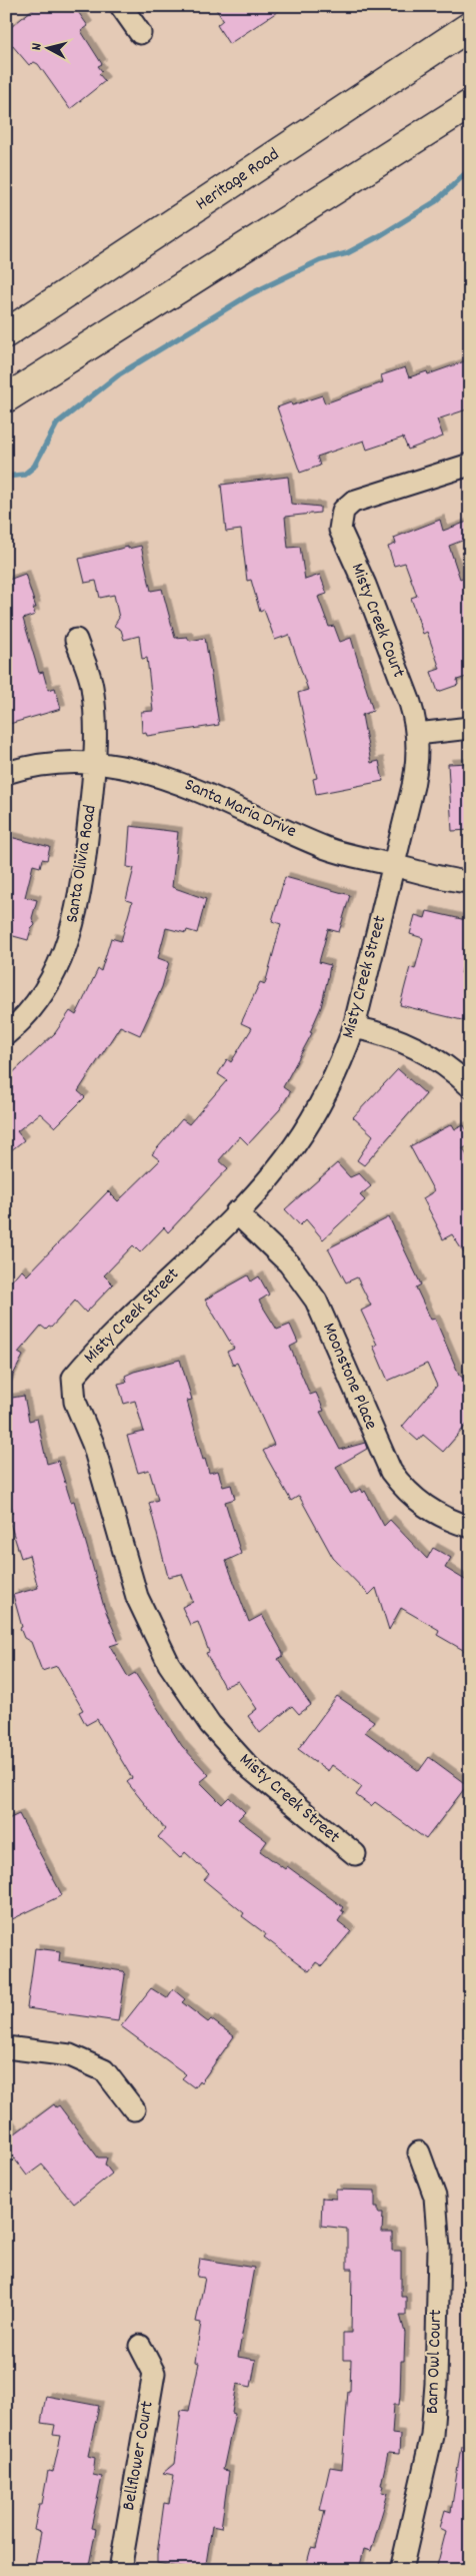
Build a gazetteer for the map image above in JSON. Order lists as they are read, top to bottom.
{
  "streets": {
    "main road": ["Heritage Road"],
    "street": [
      "Misty Creek Court",
      "Santa Maria Drive",
      "Santa Olivia Road",
      "Misty Creek Street",
      "Moonstone Place",
      "Barn Owl Court",
      "Bellflower Court"
    ]
  },
  "crossings": [
    ["Misty Creek Court", "Santa Maria Drive"],
    ["Misty Creek Court", "Misty Creek Street"],
    ["Santa Maria Drive", "Santa Olivia Road"],
    ["Santa Maria Drive", "Misty Creek Street"],
    ["Misty Creek Street", "Moonstone Place"]
  ],
  "north": "left"
}
